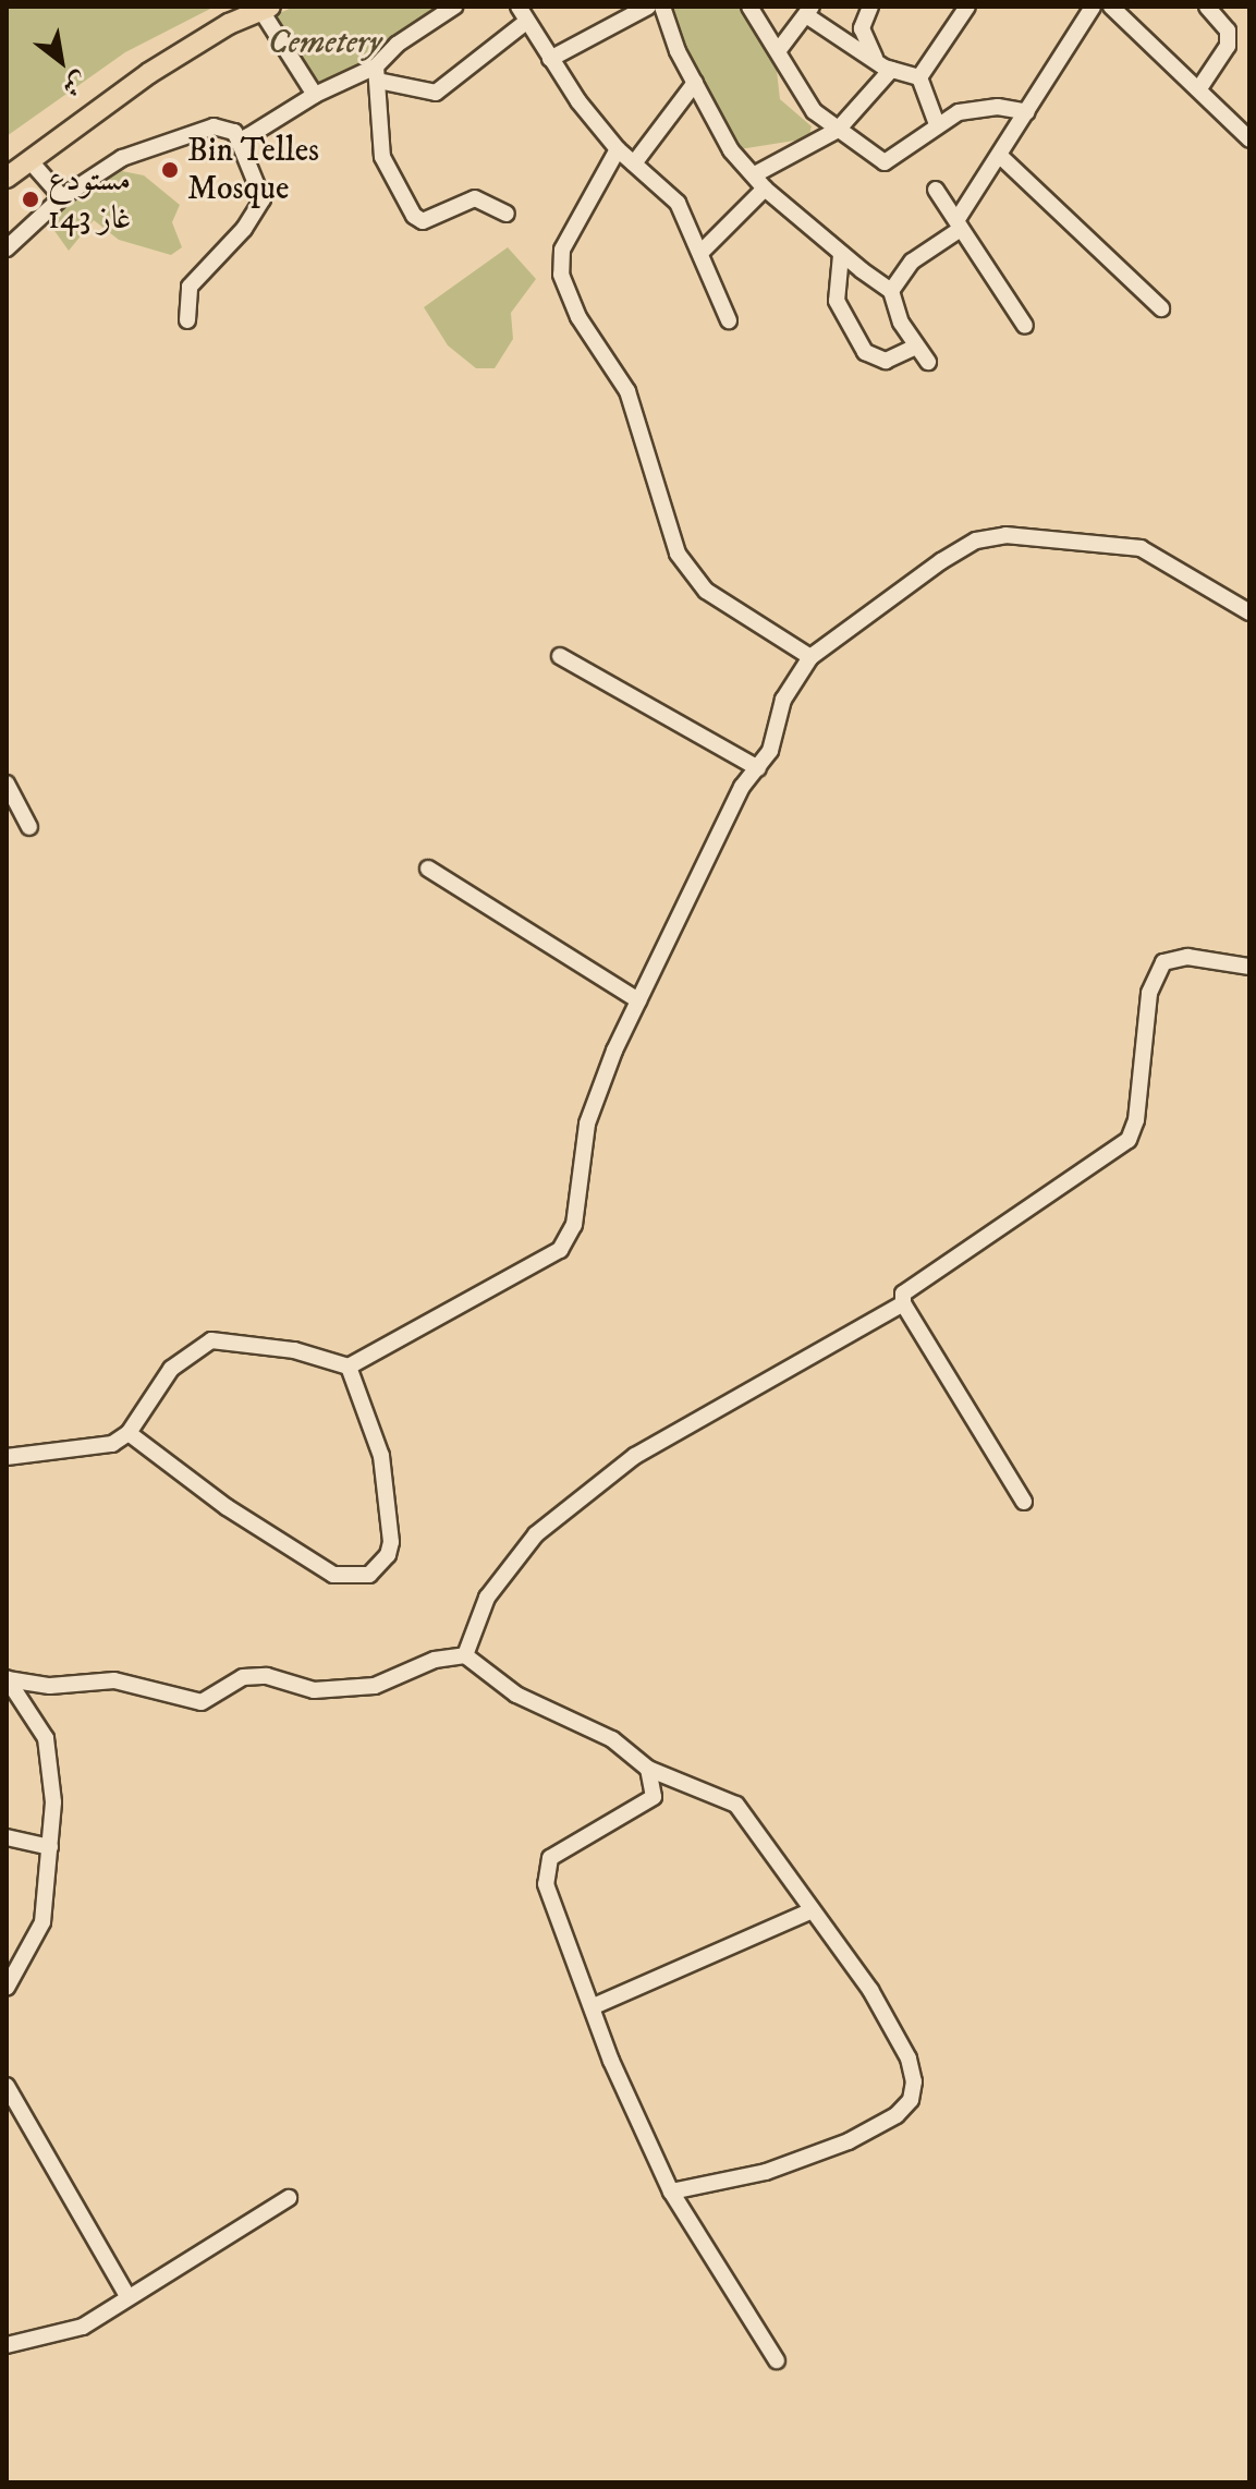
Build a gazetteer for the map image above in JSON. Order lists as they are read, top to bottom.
{
  "parks": ["Cemetery"],
  "places": ["Bin Telles Mosque", "مستودع غاز 143"],
  "north": "bottom right"
}
